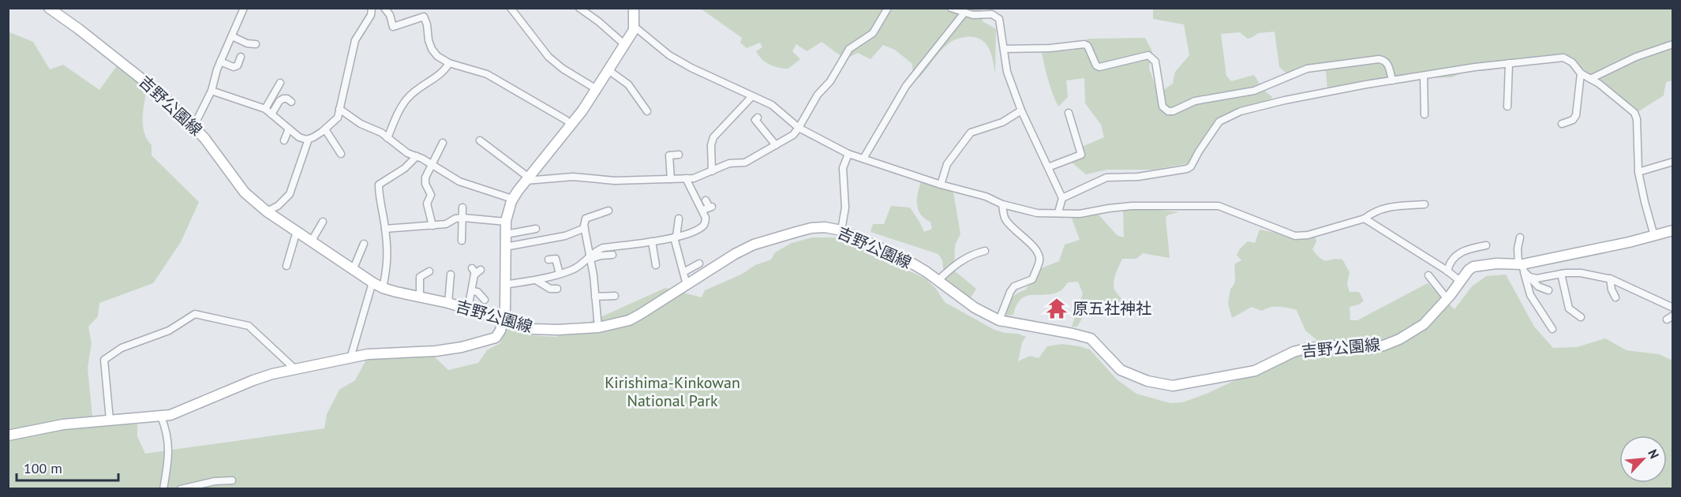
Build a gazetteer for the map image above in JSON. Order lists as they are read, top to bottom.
{
  "streets": {
    "main road": ["吉野公園線"]
  },
  "parks": ["Kirishima-Kinkowan National Park"],
  "places": {
    "temple": ["原五社神社"]
  },
  "scale_bar": "100 m",
  "north": "top right"
}
